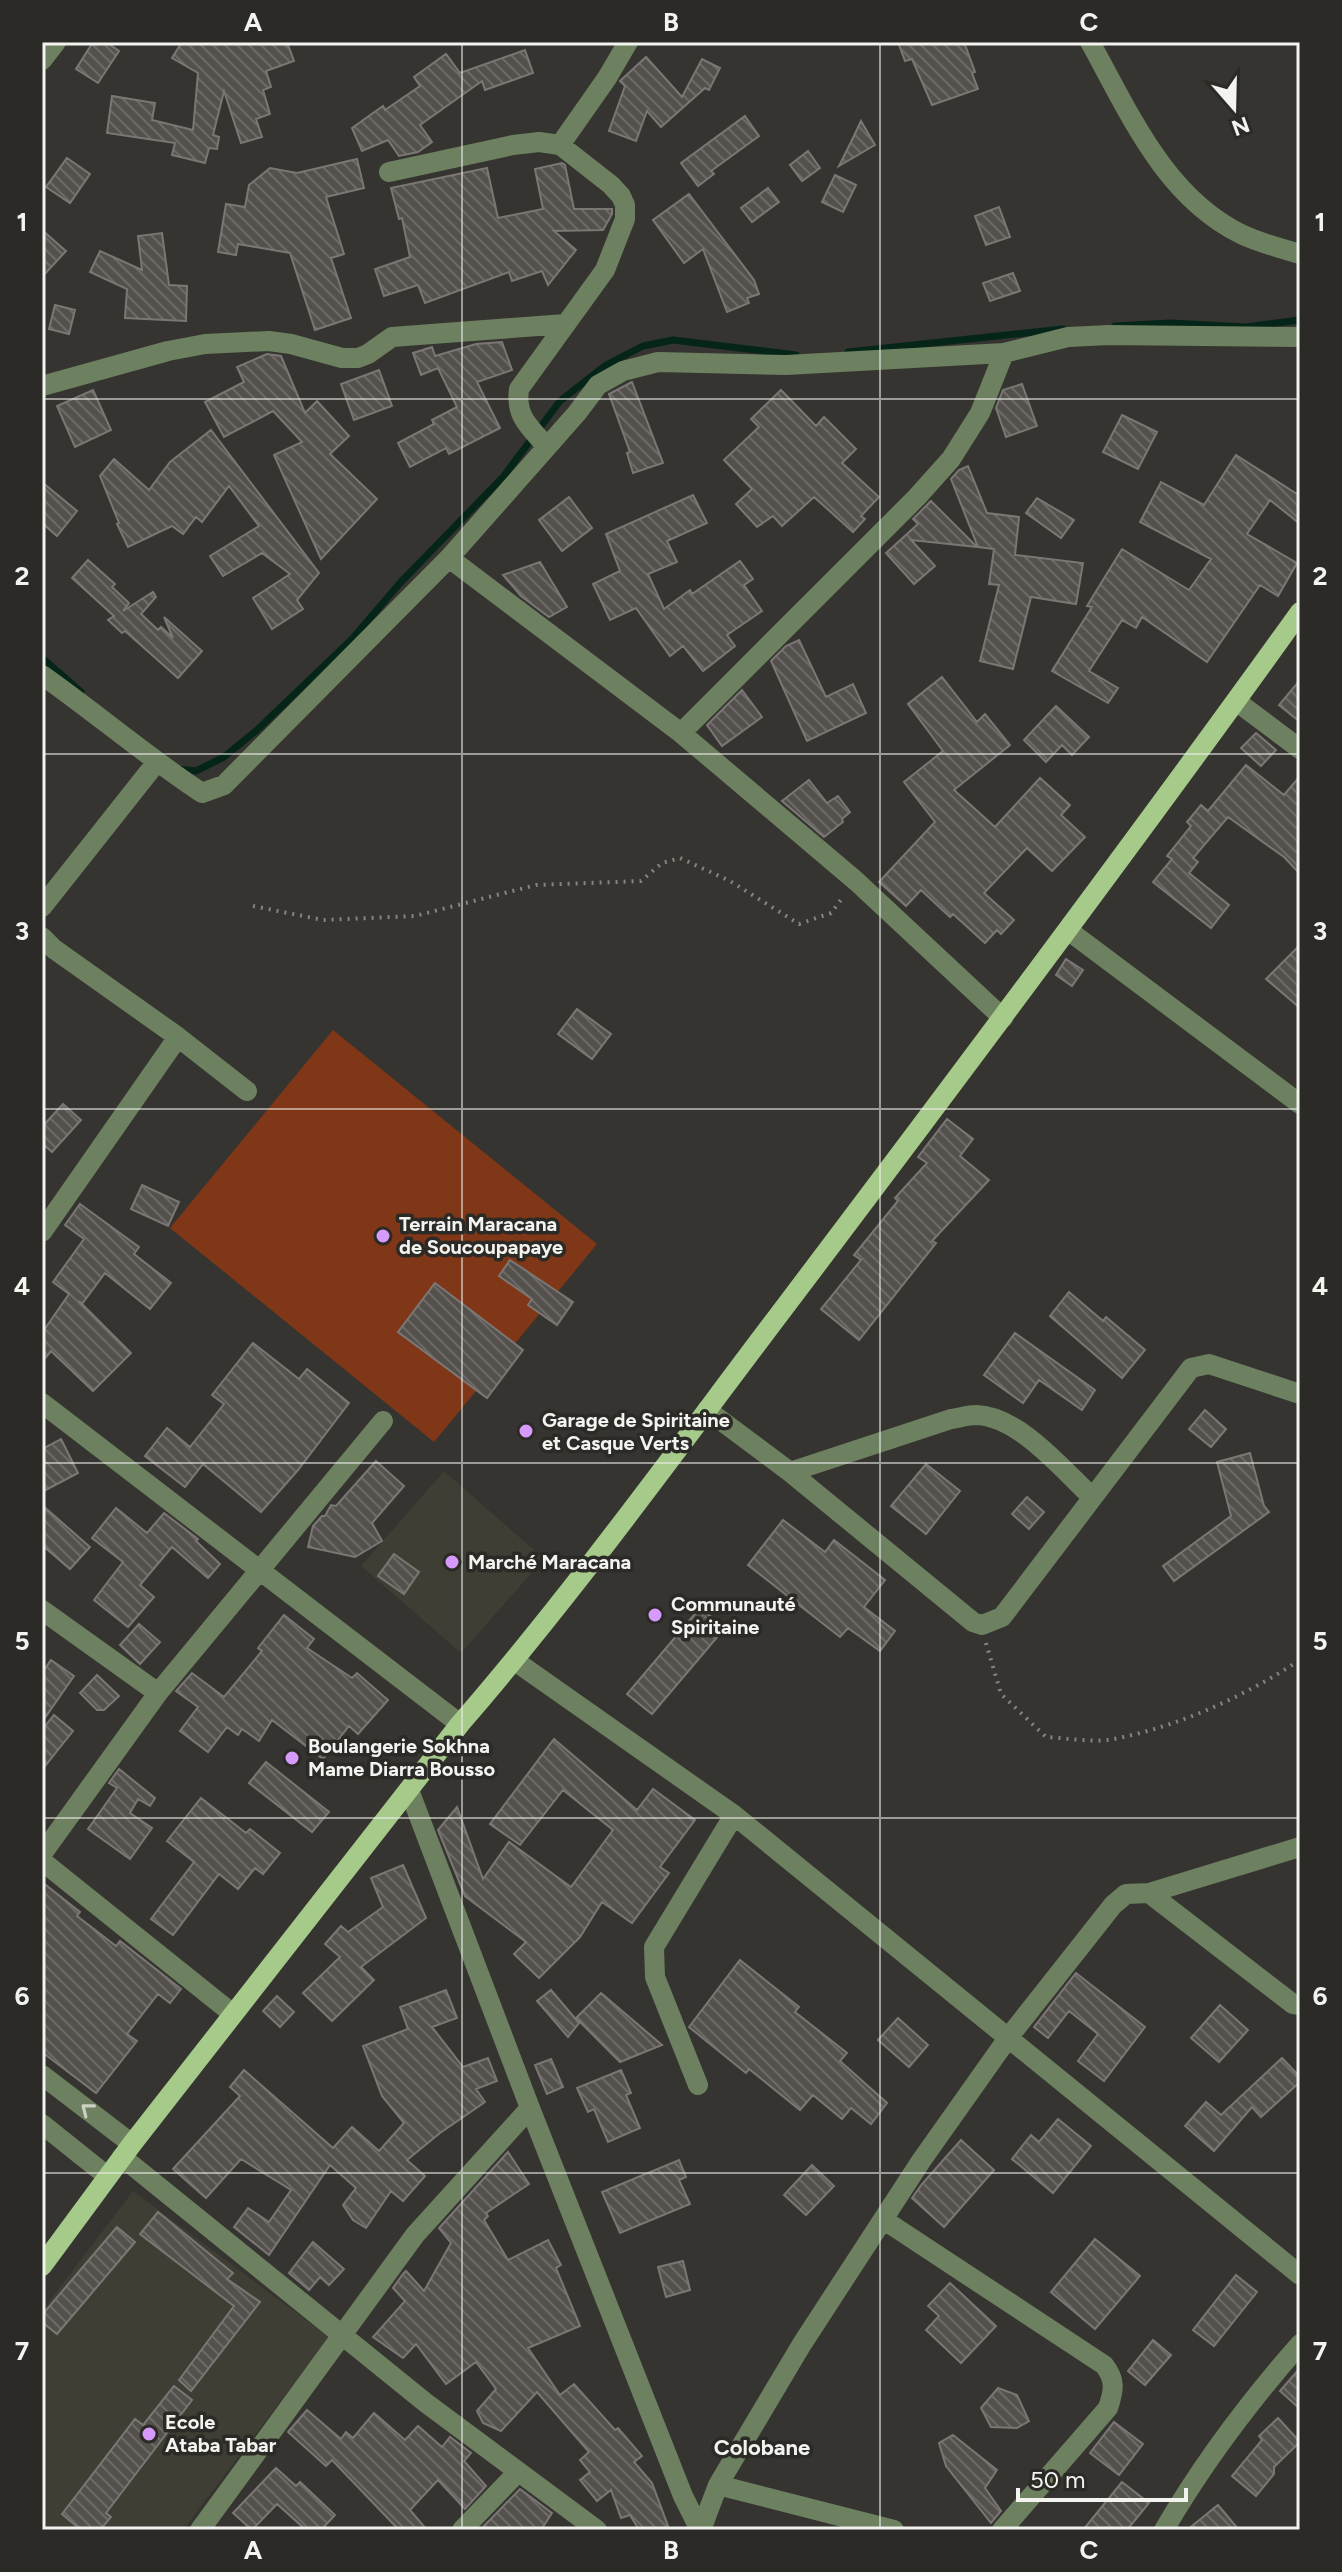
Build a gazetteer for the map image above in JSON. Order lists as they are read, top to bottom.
{
  "districts": ["Colobane"],
  "places": [
    "Terrain Maracana de Soucoupapaye",
    "Garage de Spiritaine et Casque Verts",
    "Marché Maracana",
    "Communauté Spiritaine",
    "Boulangerie Sokhna Mame Diarra Bousso",
    "Ecole Ataba Tabar"
  ],
  "scale_bar": "50 m",
  "north": "bottom",
  "grid": {
    "columns": ["A", "B", "C"],
    "rows": [
      "1",
      "2",
      "3",
      "4",
      "5",
      "6",
      "7"
    ]
  }
}
